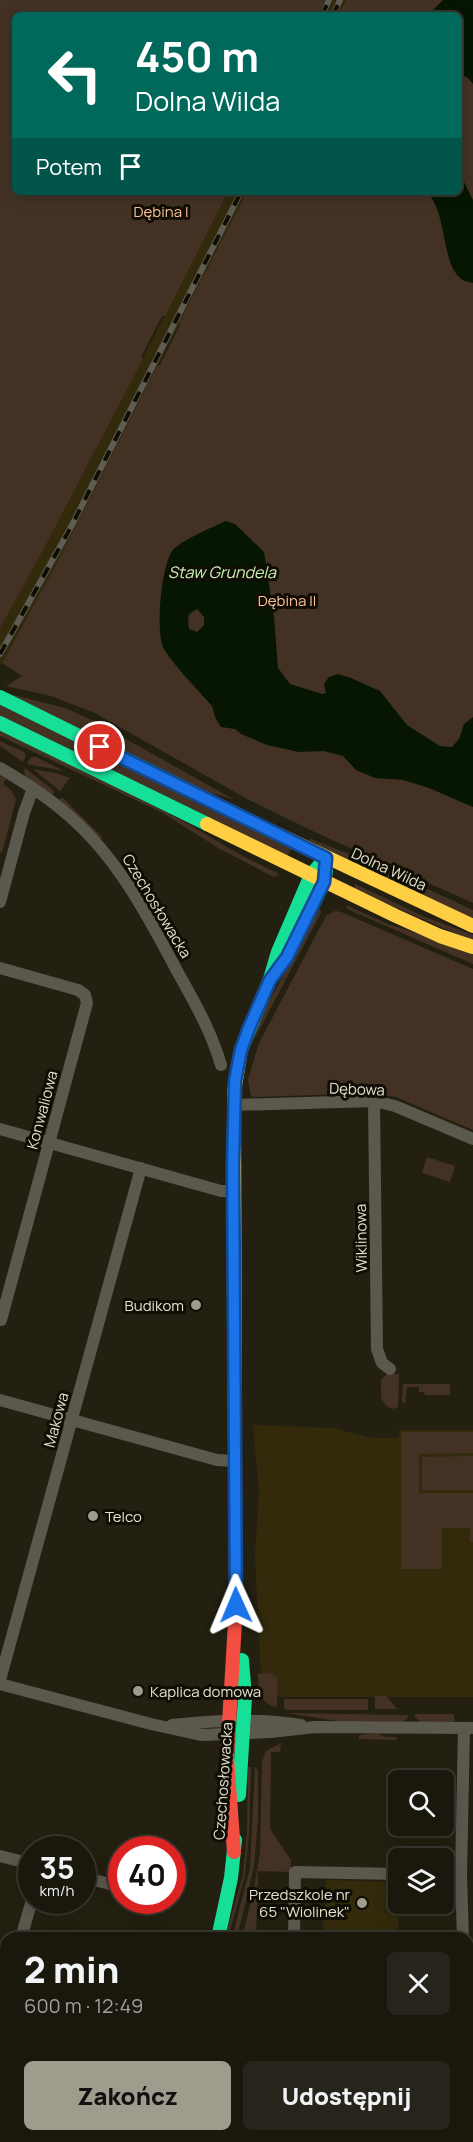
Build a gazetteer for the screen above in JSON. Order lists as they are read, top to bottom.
{
  "streets": {
    "street": [
      "Dolna Wilda",
      "Czechosłowacka",
      "Dębowa",
      "Konwaliowa",
      "Wiklinowa",
      "Makowa"
    ]
  },
  "crossings": [
    ["Dolna Wilda", "Czechosłowacka"],
    ["Czechosłowacka", "Dębowa"],
    ["Dębowa", "Wiklinowa"]
  ],
  "water": ["Staw Grundela"],
  "parks": ["Dębina I", "Dębina II"],
  "places": [
    "Budikom",
    "Telco",
    "Kaplica domowa",
    "Przedszkole nr 65 \"Wiolinek\""
  ],
  "page": {
    "turn": ["450 m", "Dolna Wilda"],
    "then": "Potem",
    "speed": "35 km/h",
    "limit": "40",
    "heading": ["2 min", "600 m · 12:49"],
    "buttons": ["Zakończ", "Udostępnij"]
  }
}
